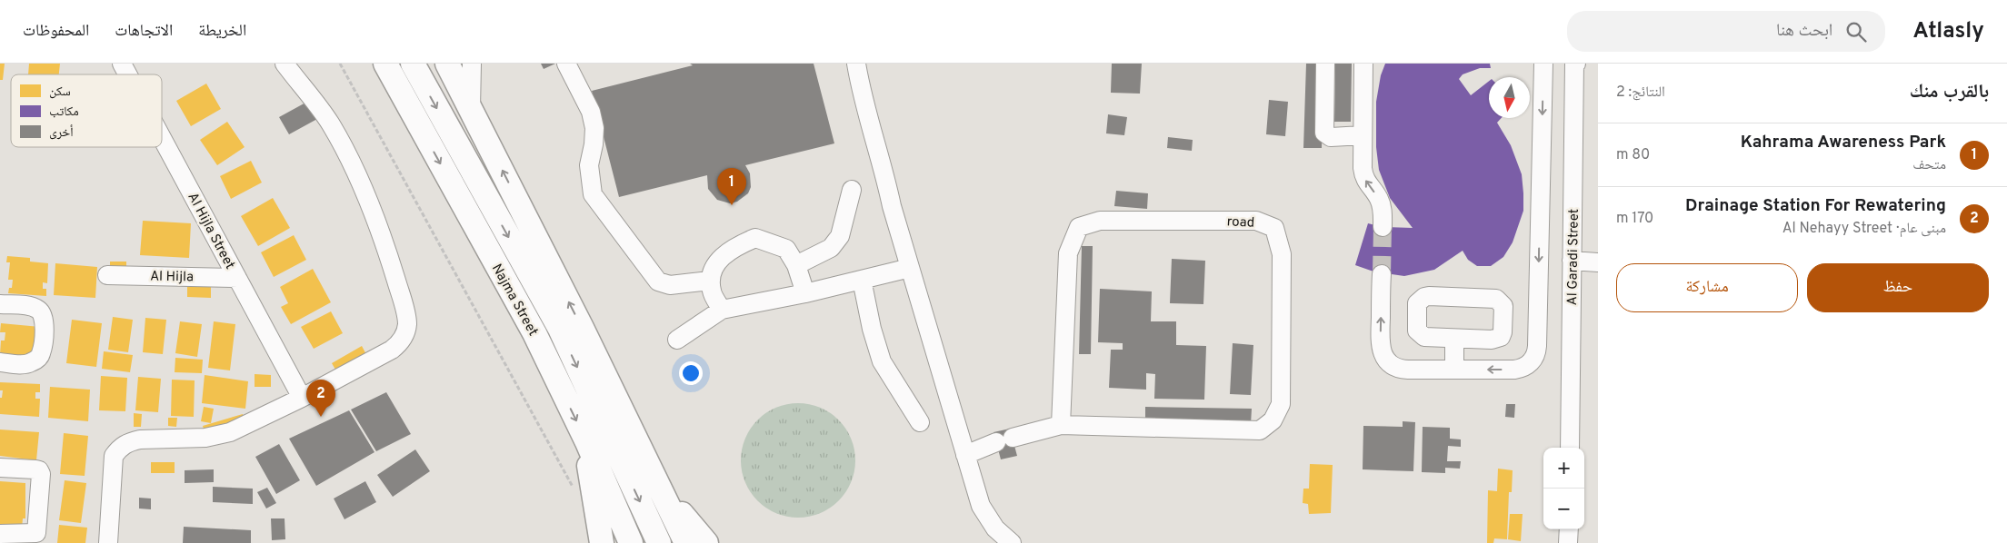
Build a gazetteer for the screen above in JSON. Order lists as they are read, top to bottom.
{
  "streets": {
    "main road": ["Najma Street"],
    "street": [
      "road",
      "Al Hijla Street",
      "Al Garadi Street",
      "Al Hijla"
    ]
  },
  "crossings": [
    ["Al Hijla Street", "Al Hijla"]
  ],
  "legend": ["سكن", "مكاتب", "أخرى"],
  "north": "bottom",
  "page": {
    "header": "Atlasly",
    "search": "ابحث هنا",
    "nav": ["الخريطة", "الاتجاهات", "المحفوظات"],
    "heading": ["بالقرب منك", "النتائج: 2"],
    "list": [
      {
        "mark": "1",
        "name": "Kahrama Awareness Park",
        "note": "متحف",
        "value": "80 m"
      },
      {
        "mark": "2",
        "name": "Drainage Station For Rewatering",
        "note": "مبنى عام · Al Nehayy Street",
        "value": "170 m"
      }
    ],
    "pins": ["1", "2"],
    "buttons": ["حفظ", "مشاركة"],
    "map_buttons": ["+", "−"]
  }
}
